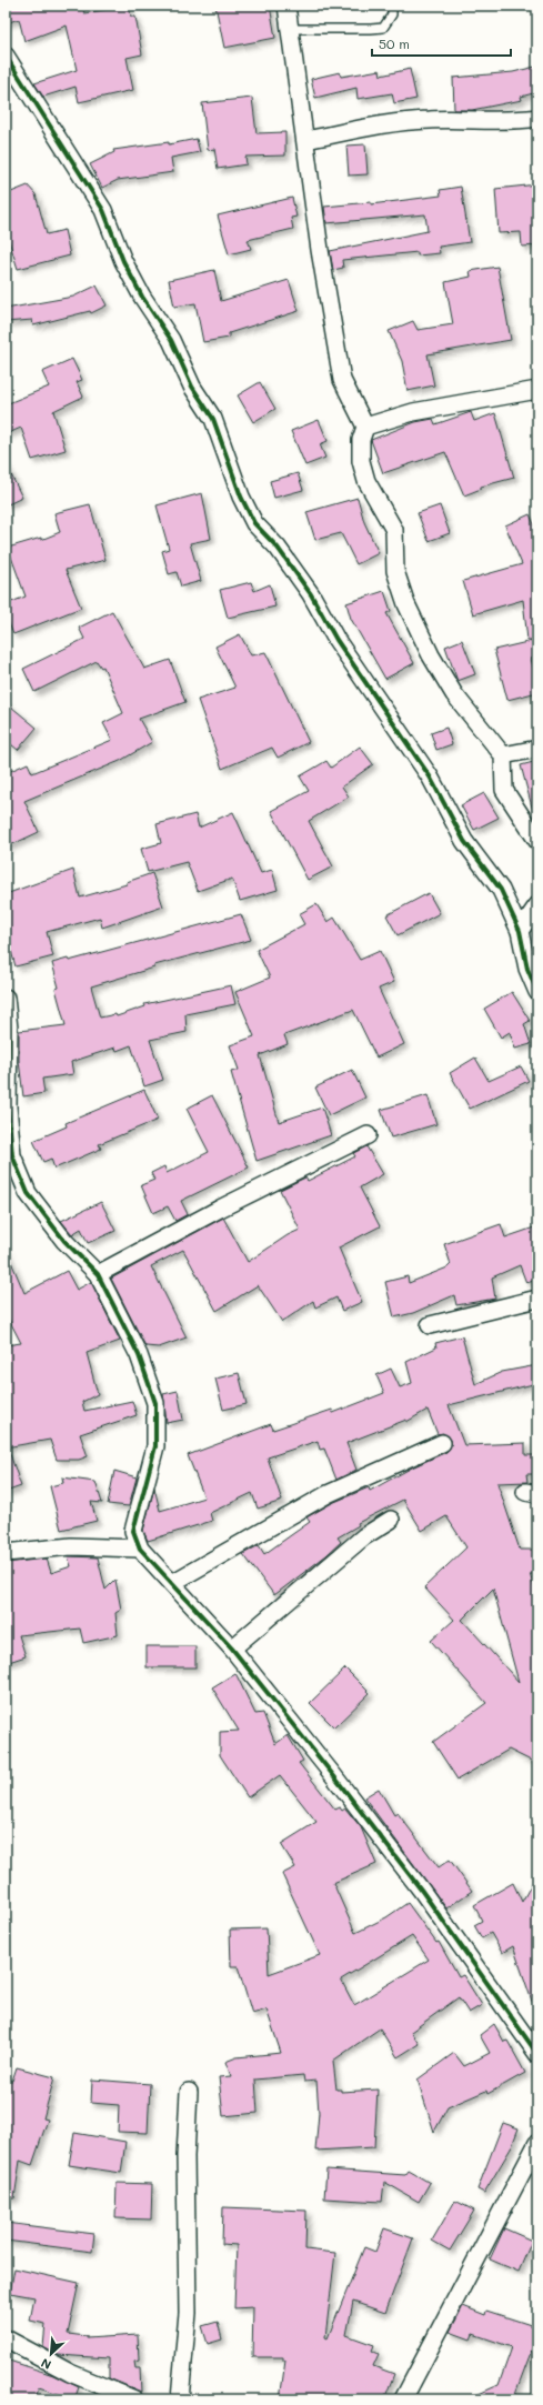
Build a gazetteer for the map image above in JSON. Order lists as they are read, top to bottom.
{
  "scale_bar": "50 m",
  "north": "bottom left"
}
